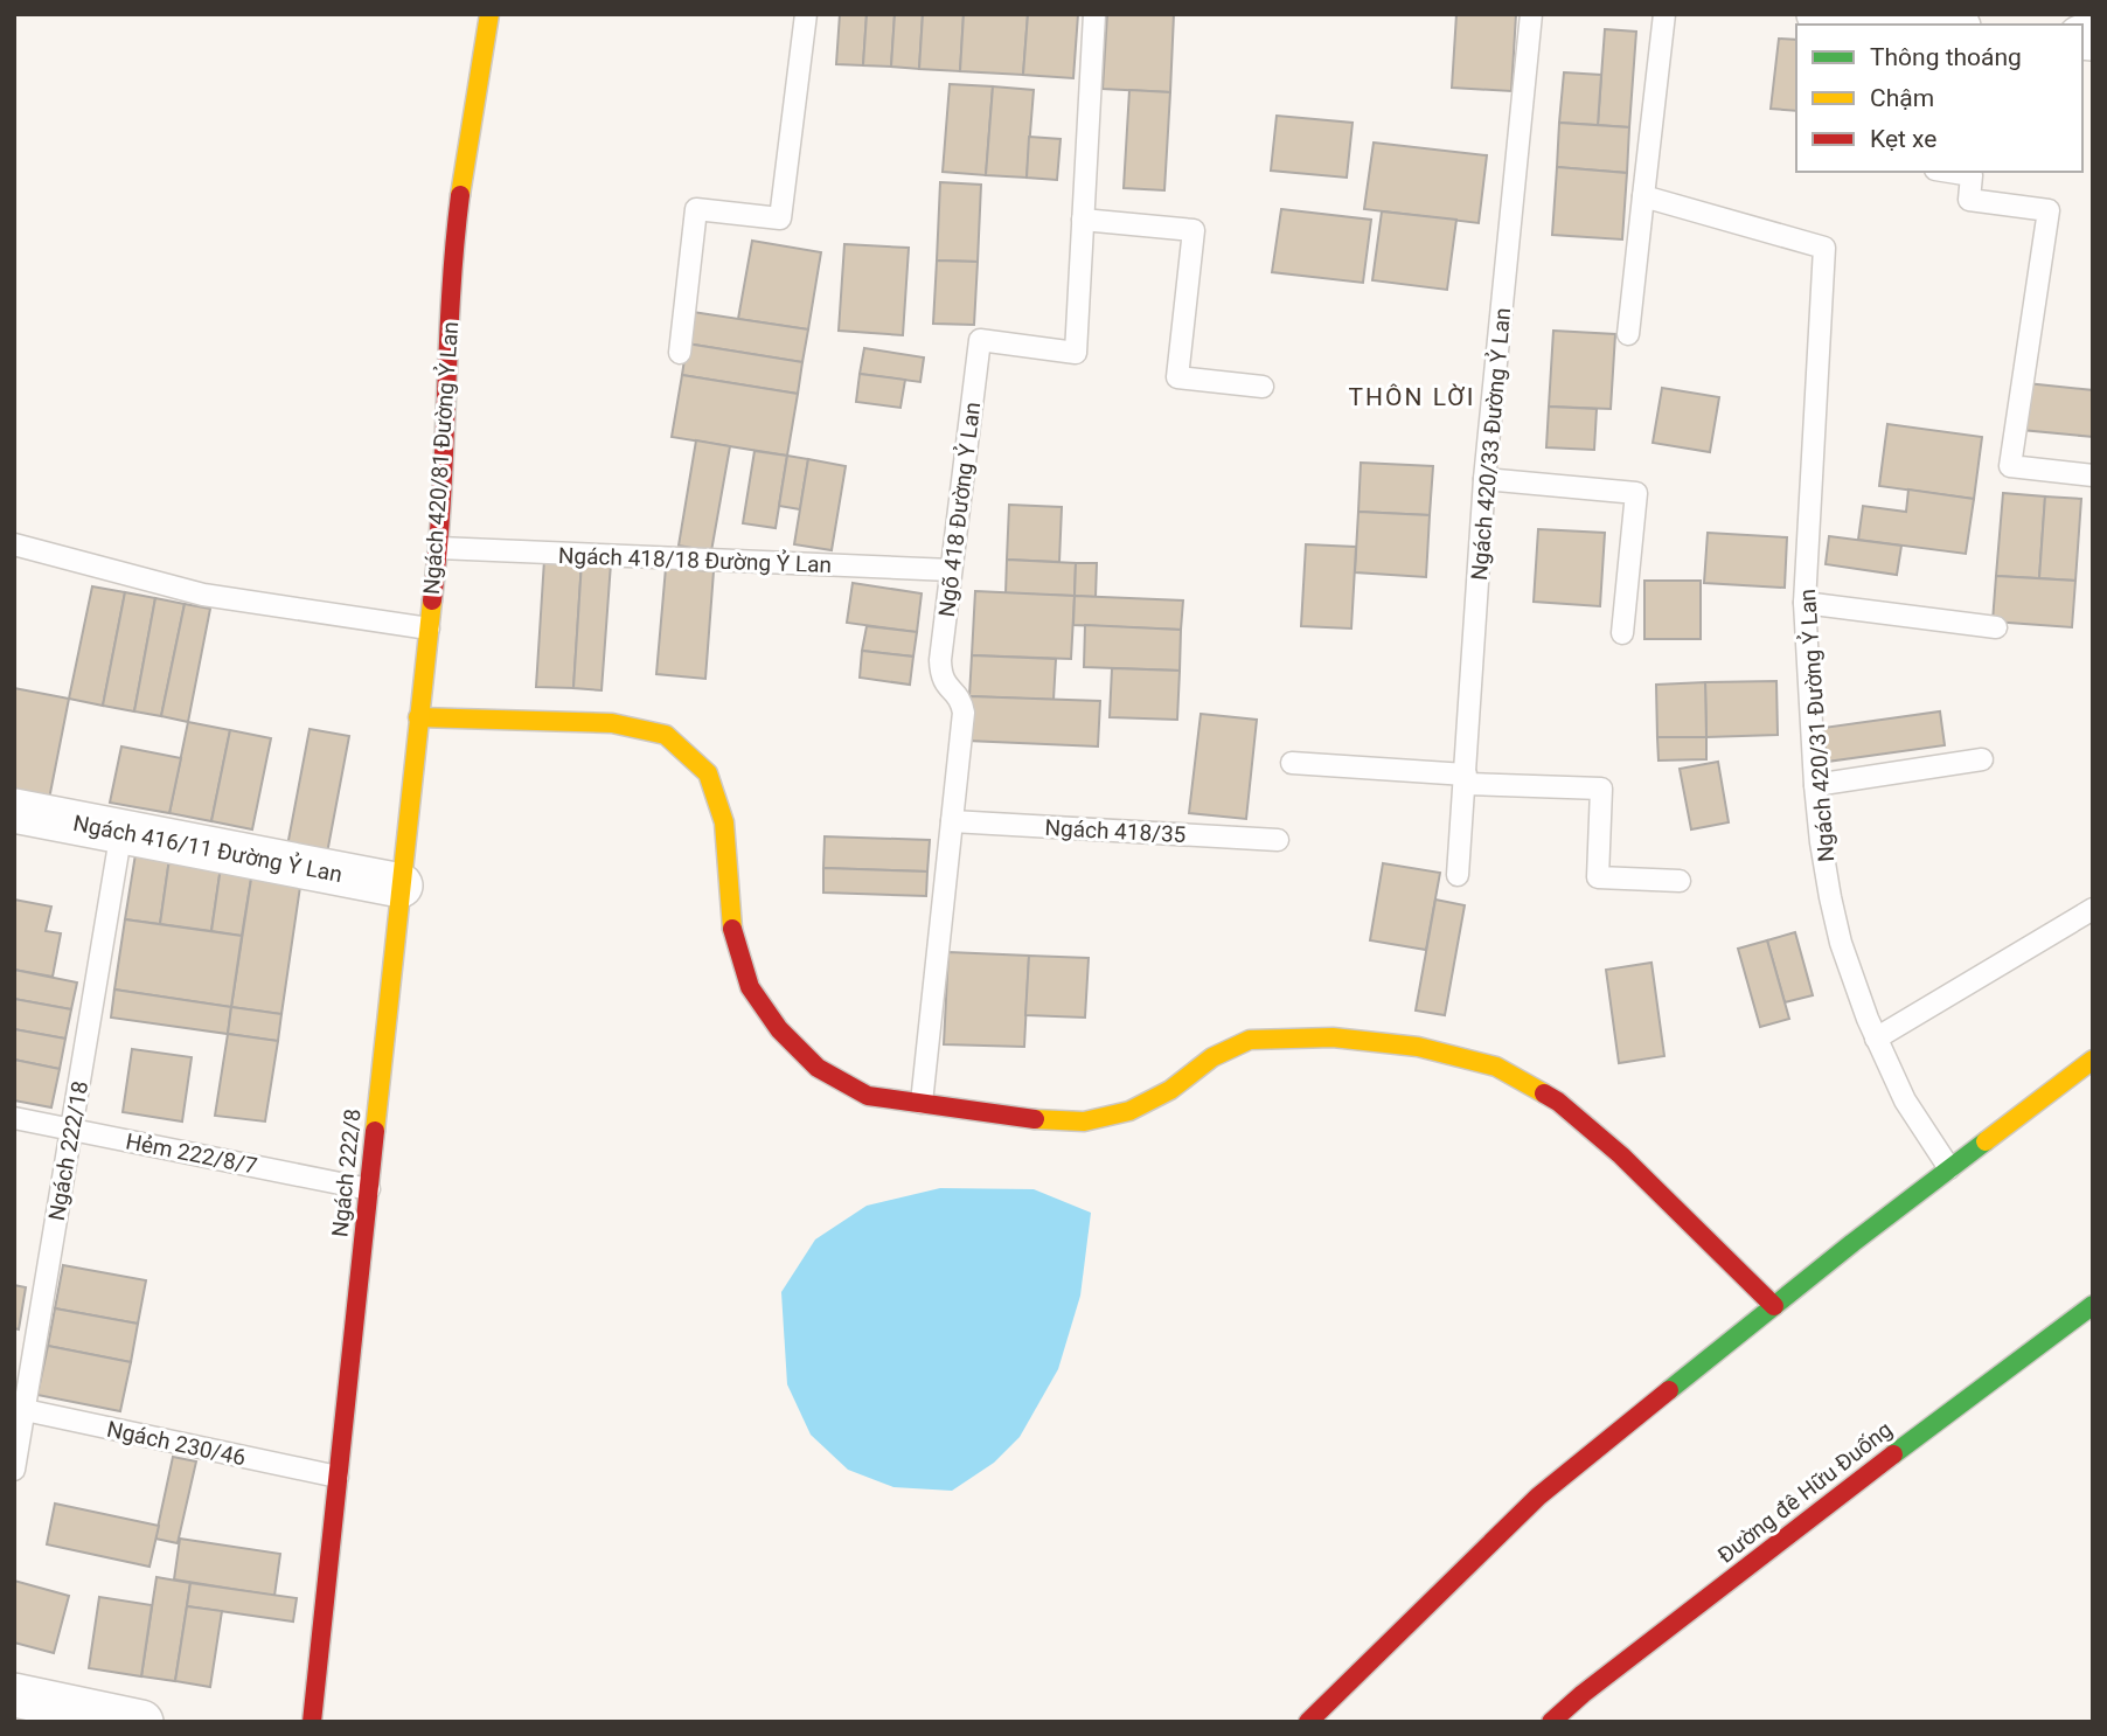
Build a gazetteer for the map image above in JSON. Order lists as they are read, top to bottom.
{
  "streets": {
    "street": [
      "Ngách 420/81 Đường Ỷ Lan",
      "Ngách 416/11 Đường Ỷ Lan",
      "Ngách 222/8",
      "Đường đê Hữu Đuống"
    ],
    "lane": [
      "Ngách 420/33 Đường Ỷ Lan",
      "Ngõ 418 Đường Ỷ Lan",
      "Ngách 418/18 Đường Ỷ Lan",
      "Ngách 420/31 Đường Ỷ Lan",
      "Ngách 418/35",
      "Ngách 222/18",
      "Hẻm 222/8/7",
      "Ngách 230/46"
    ]
  },
  "crossings": [
    ["Ngách 420/81 Đường Ỷ Lan", "Ngách 418/18 Đường Ỷ Lan"],
    ["Ngách 420/81 Đường Ỷ Lan", "Ngách 222/8"],
    ["Ngõ 418 Đường Ỷ Lan", "Ngách 418/18 Đường Ỷ Lan"],
    ["Ngõ 418 Đường Ỷ Lan", "Ngách 418/35"],
    ["Ngách 416/11 Đường Ỷ Lan", "Ngách 222/18"],
    ["Ngách 416/11 Đường Ỷ Lan", "Ngách 222/8"],
    ["Ngách 222/18", "Hẻm 222/8/7"],
    ["Ngách 222/18", "Ngách 230/46"],
    ["Hẻm 222/8/7", "Ngách 222/8"],
    ["Ngách 222/8", "Ngách 230/46"]
  ],
  "districts": ["THÔN LỜI"],
  "legend": ["Thông thoáng", "Chậm", "Kẹt xe"]
}
